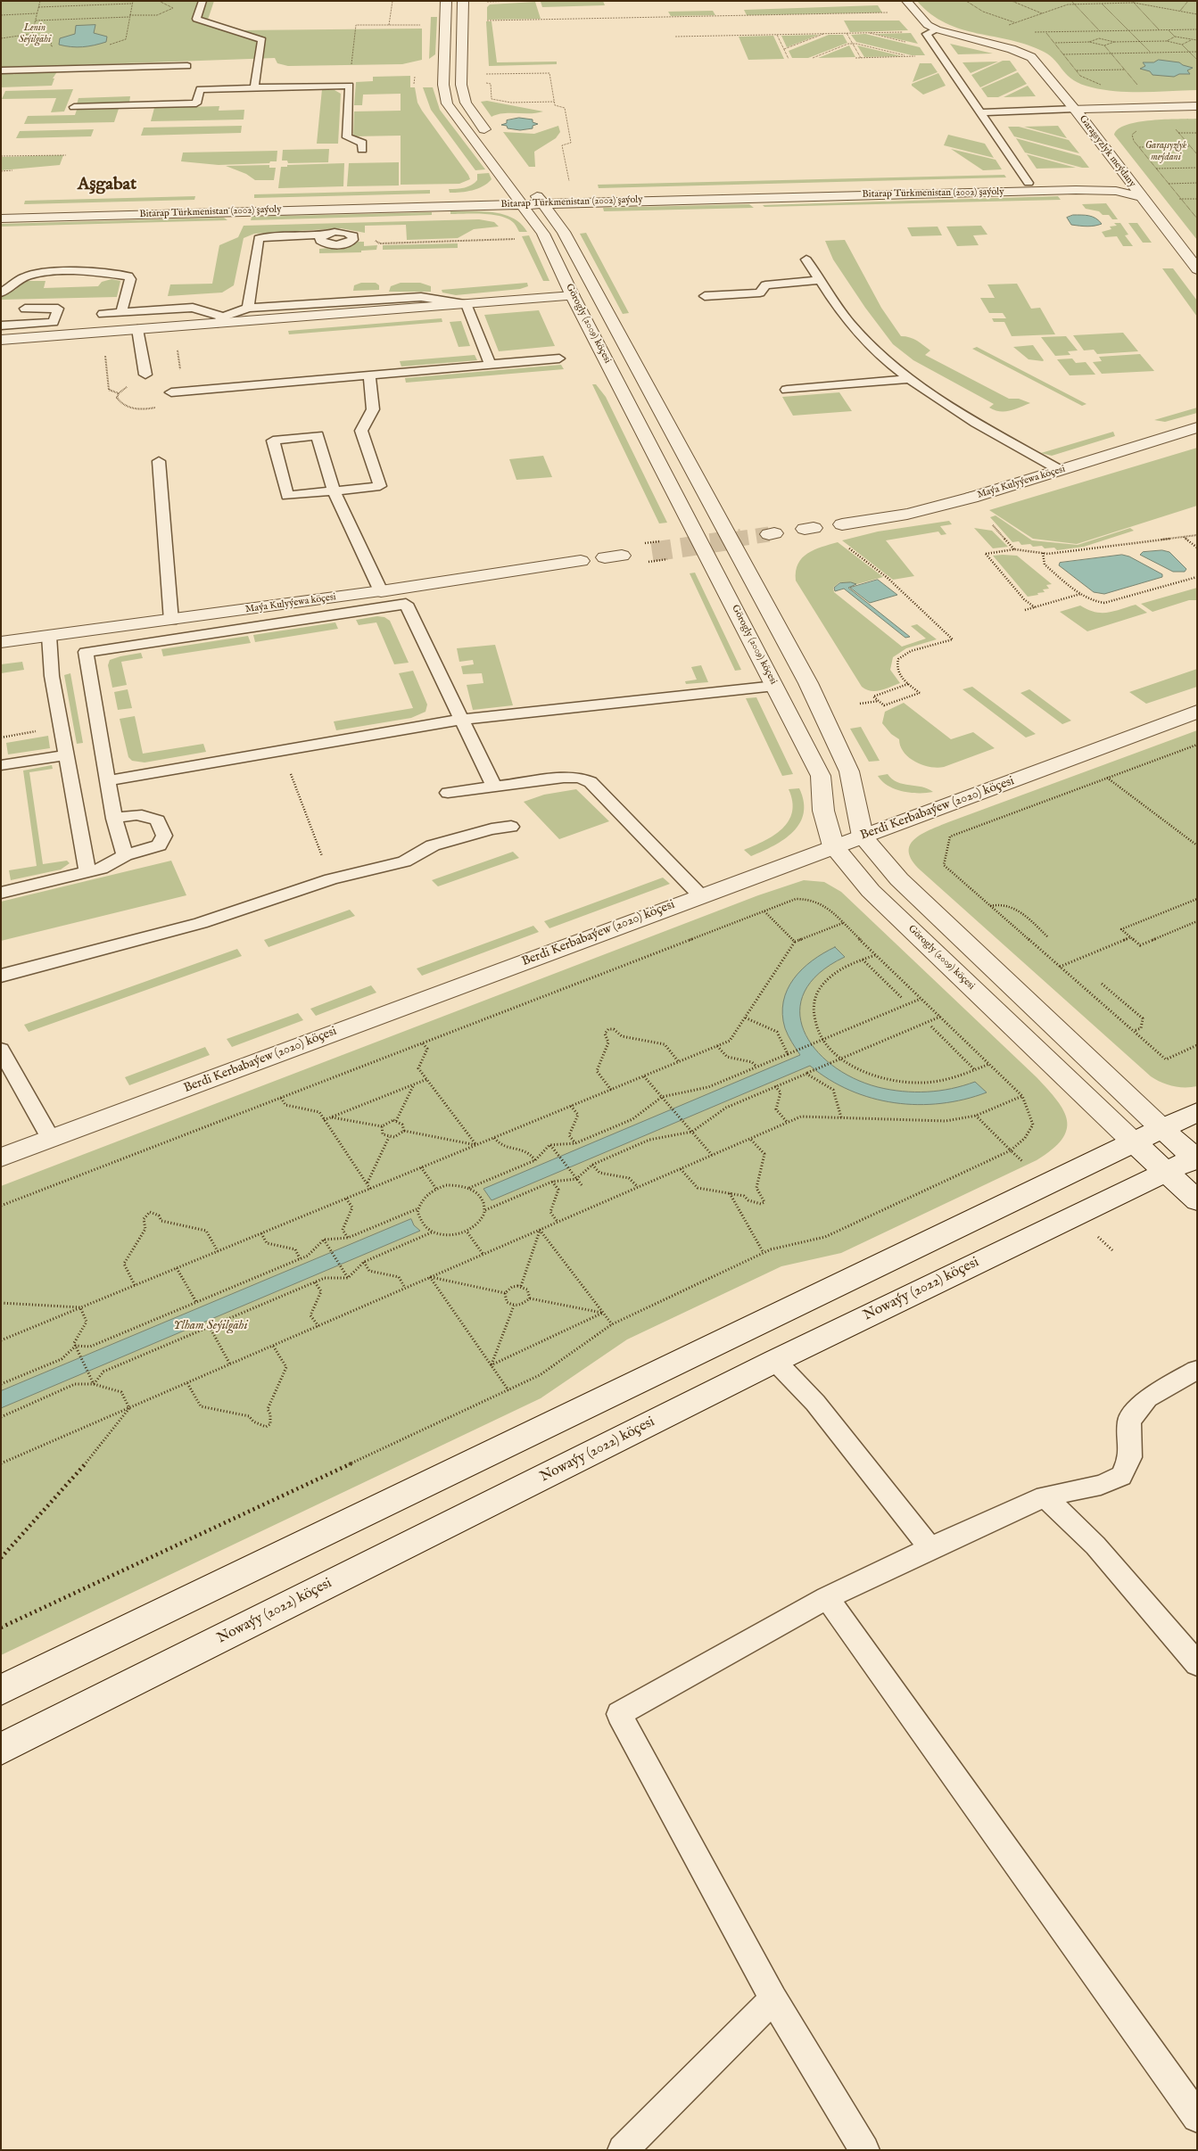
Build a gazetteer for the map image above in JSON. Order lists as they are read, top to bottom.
{
  "streets": {
    "street": [
      "Garaşsyzlyk meýdany",
      "Bitarap Türkmenistan (2002) şaýoly",
      "Görogly (2009) köçesi",
      "Maýa Kulyýewa köçesi",
      "Berdi Kerbabaýew (2020) köçesi",
      "Nowaýy (2022) köçesi"
    ]
  },
  "crossings": [
    ["Garaşsyzlyk meýdany", "Bitarap Türkmenistan (2002) şaýoly"],
    ["Bitarap Türkmenistan (2002) şaýoly", "Görogly (2009) köçesi"],
    ["Görogly (2009) köçesi", "Berdi Kerbabaýew (2020) köçesi"],
    ["Görogly (2009) köçesi", "Nowaýy (2022) köçesi"]
  ],
  "districts": ["Aşgabat"],
  "parks": ["Lenin Seýilgähi", "Garaşsyzlyk meýdani", "Ylham Seýilgähi"]
}
